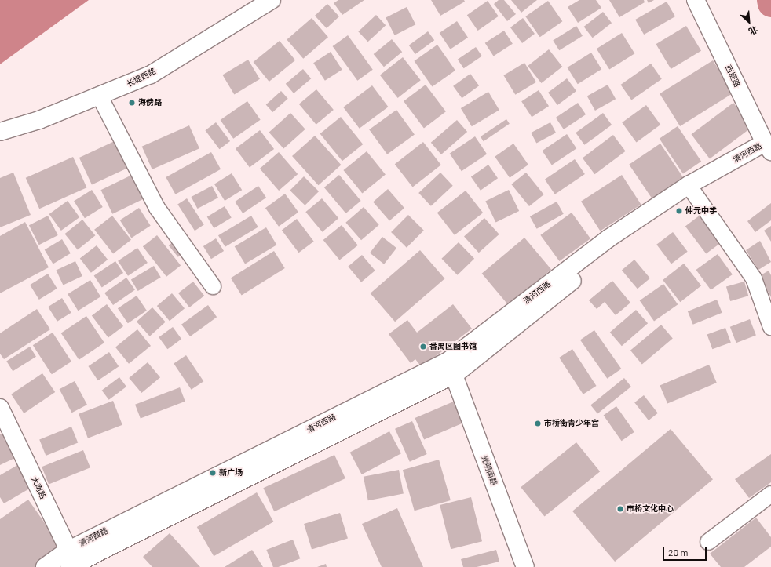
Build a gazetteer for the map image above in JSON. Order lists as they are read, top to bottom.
{
  "streets": {
    "street": [
      "西堤路",
      "长堤西路",
      "清河西路",
      "光明南路",
      "大南路"
    ]
  },
  "crossings": [
    ["西堤路", "清河西路"],
    ["清河西路", "光明南路"],
    ["清河西路", "大南路"]
  ],
  "places": [
    "海傍路",
    "仲元中学",
    "番禺区图书馆",
    "市桥街青少年宫",
    "新广场",
    "市桥文化中心"
  ],
  "scale_bar": "20 m",
  "north": "bottom right"
}
